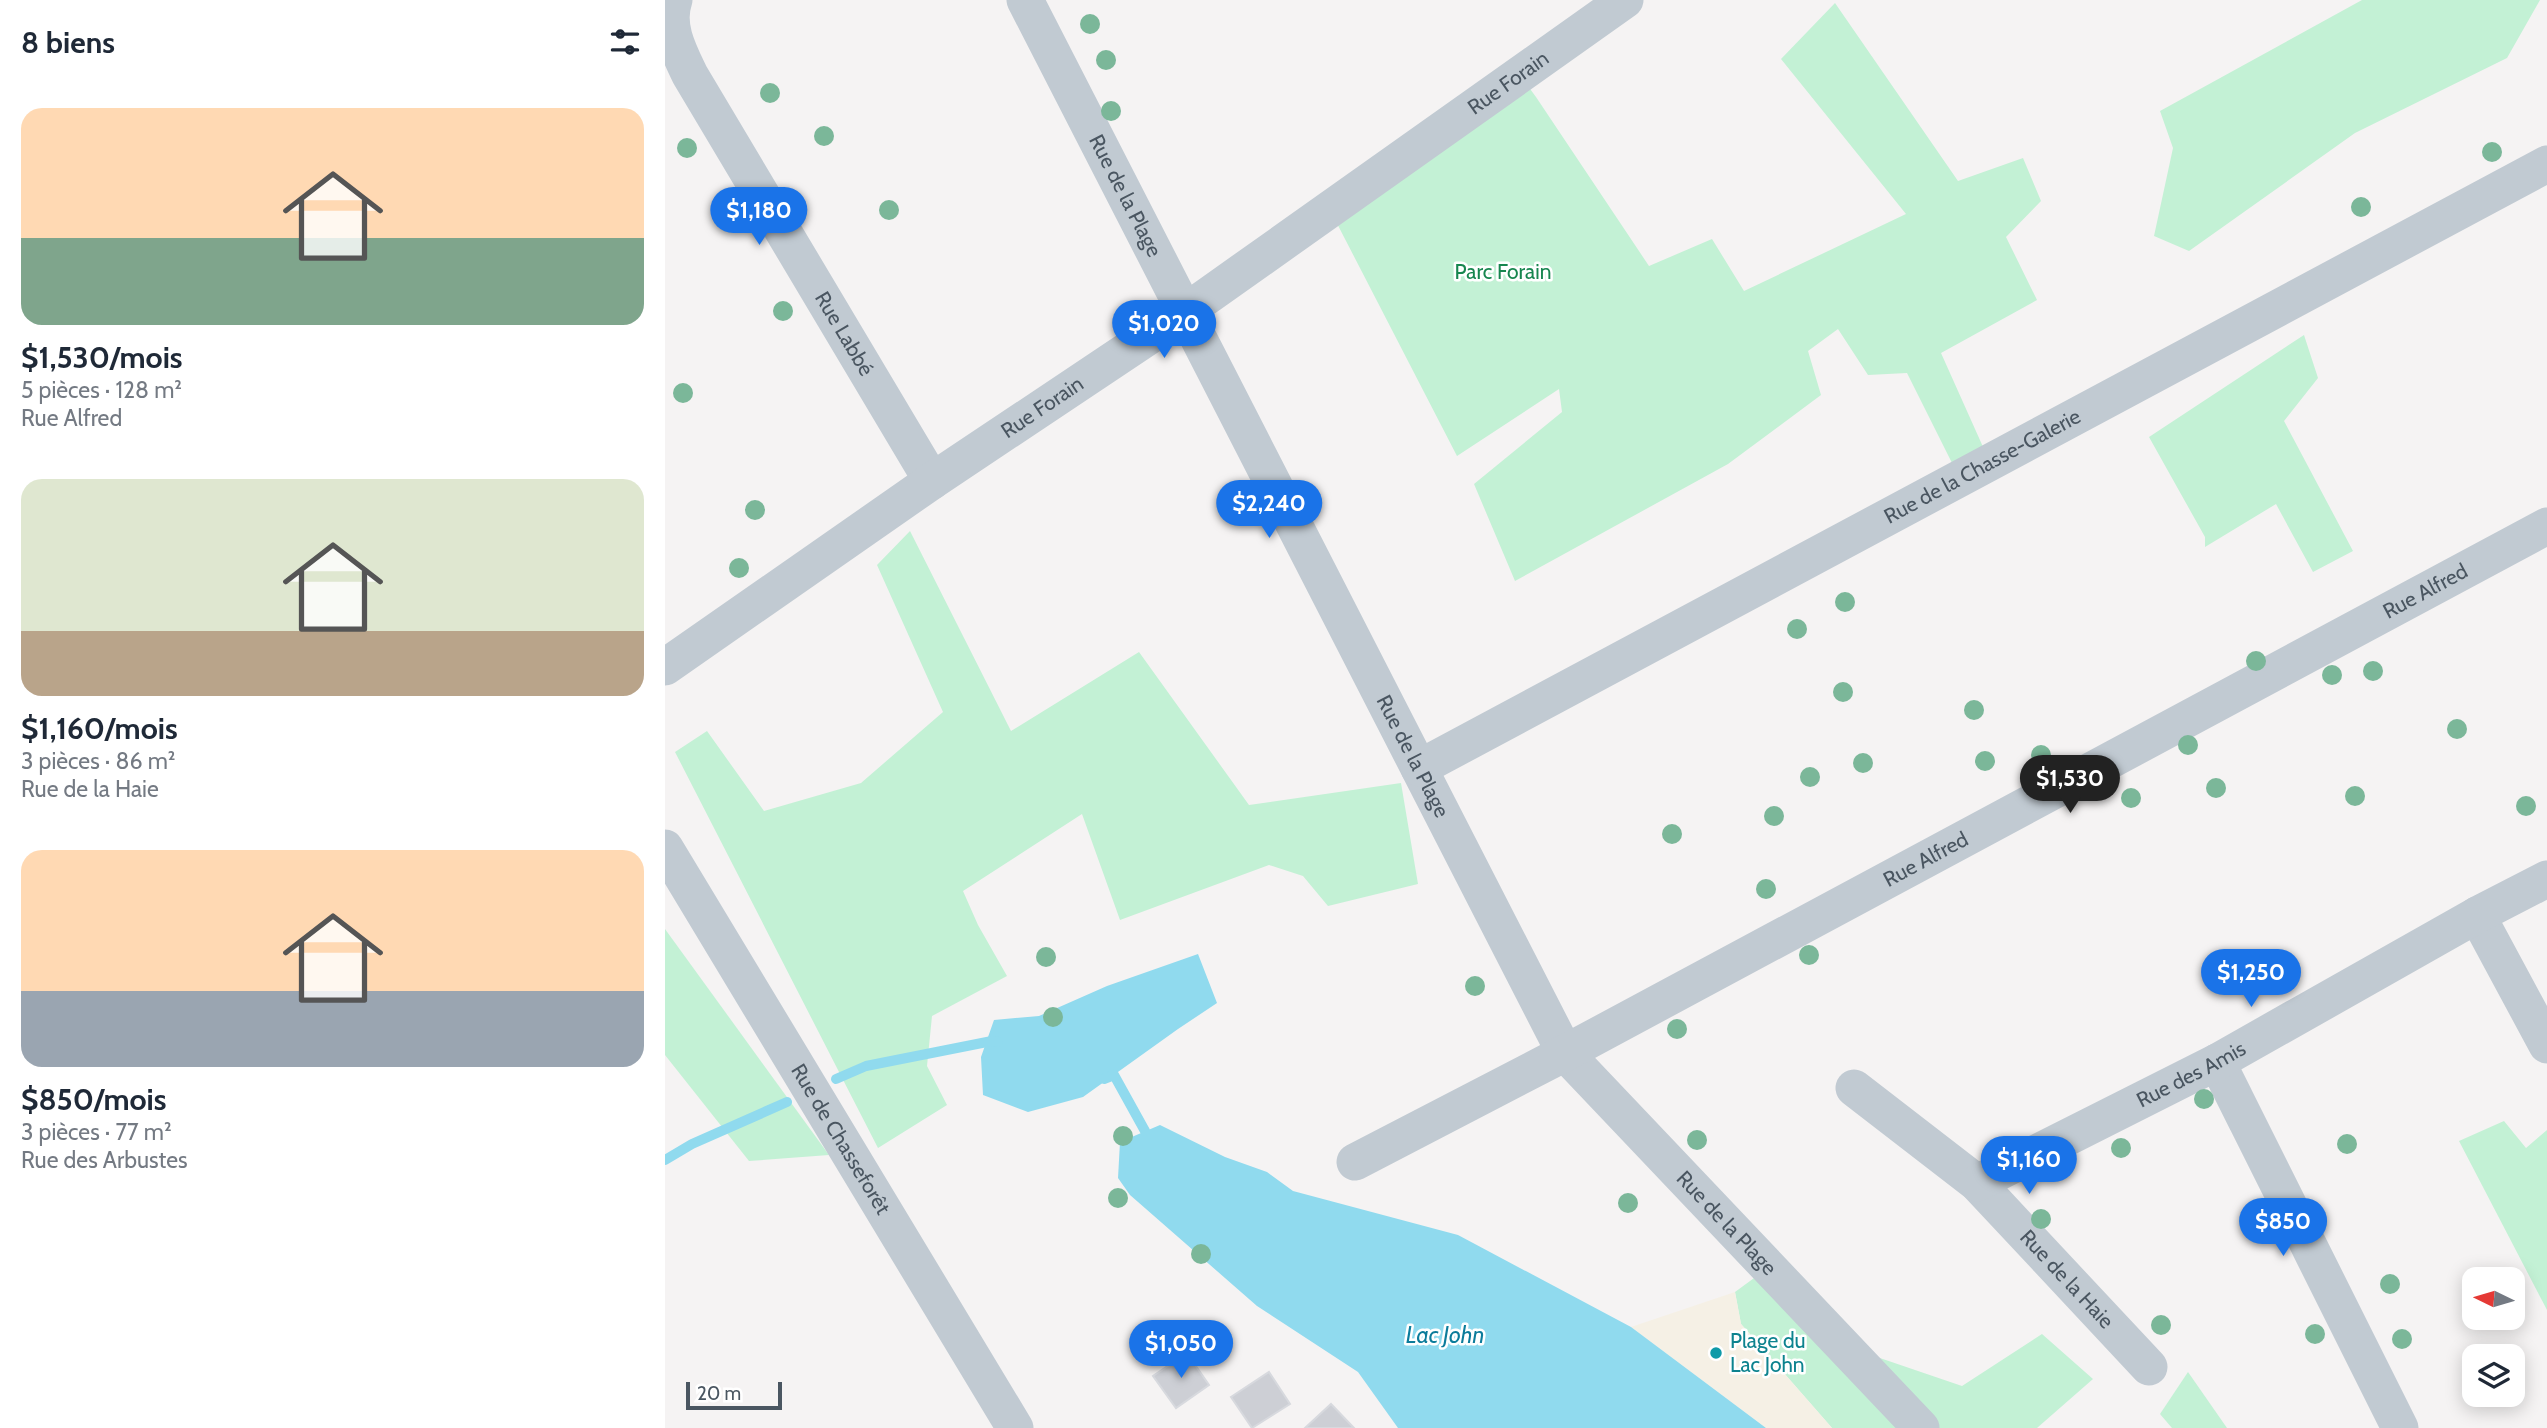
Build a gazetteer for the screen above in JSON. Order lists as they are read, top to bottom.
{
  "streets": {
    "street": [
      "Rue Forain",
      "Rue de la Plage",
      "Rue Labbé",
      "Rue de la Chasse-Galerie",
      "Rue Alfred",
      "Rue des Amis",
      "Rue de Chasseforêt",
      "Rue de la Haie"
    ]
  },
  "crossings": [
    ["Rue Forain", "Rue de la Plage"],
    ["Rue Forain", "Rue Labbé"],
    ["Rue de la Plage", "Rue de la Chasse-Galerie"],
    ["Rue de la Plage", "Rue Alfred"],
    ["Rue des Amis", "Rue de la Haie"]
  ],
  "water": ["Lac John"],
  "parks": ["Parc Forain"],
  "places": ["Plage du Lac John"],
  "scale_bar": "20 m",
  "north": "left",
  "page": {
    "heading": "8 biens",
    "list": [
      {
        "name": "$1,530/mois",
        "note": "5 pièces · 128 m² · Rue Alfred"
      },
      {
        "name": "$1,160/mois",
        "note": "3 pièces · 86 m² · Rue de la Haie"
      },
      {
        "name": "$850/mois",
        "note": "3 pièces · 77 m² · Rue des Arbustes"
      }
    ],
    "price": [
      "$1,180",
      "$1,020",
      "$2,240",
      "$1,530",
      "$1,250",
      "$1,160",
      "$850",
      "$1,050"
    ],
    "scale": "20 m"
  }
}
